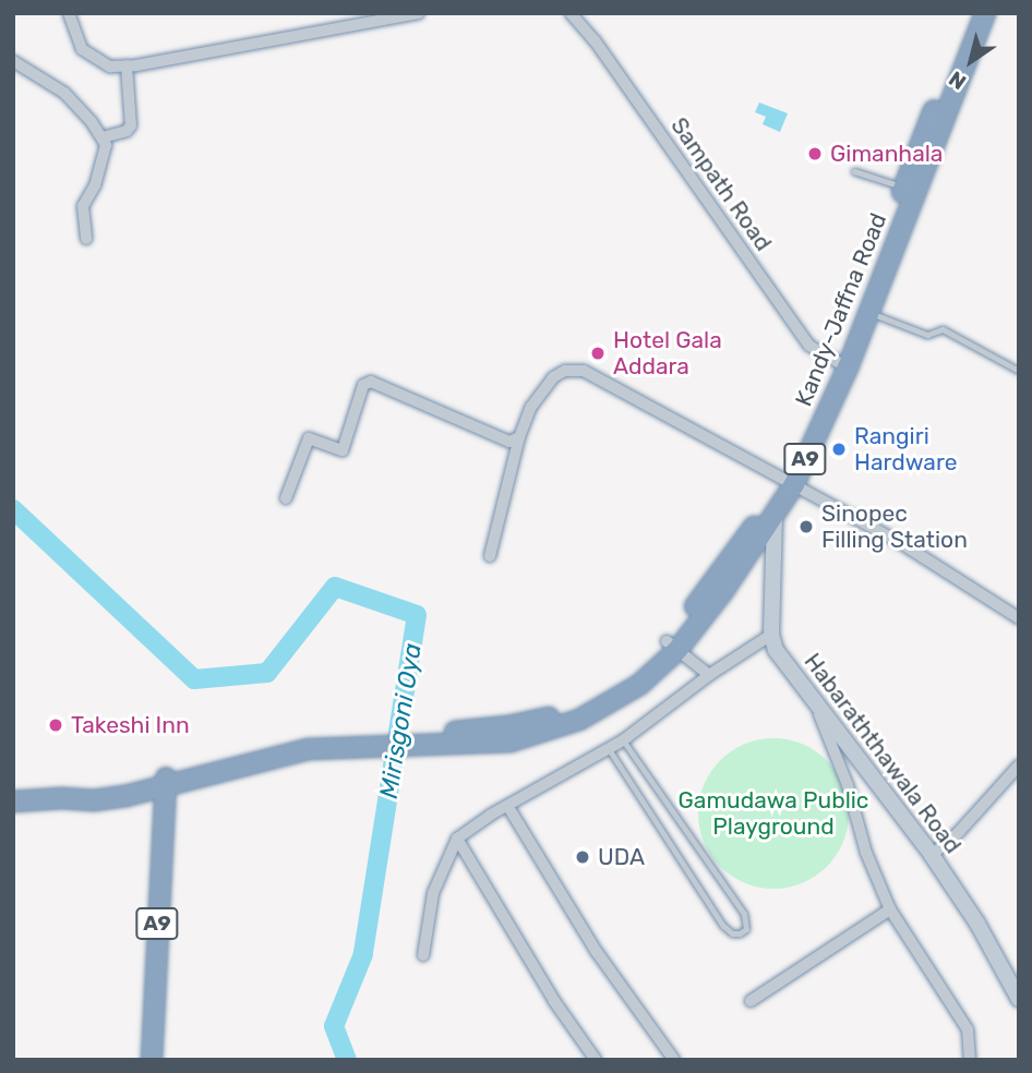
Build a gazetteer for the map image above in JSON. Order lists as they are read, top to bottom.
{
  "streets": {
    "highway": ["Kandy-Jaffna Road", "A9"],
    "street": ["Sampath Road", "Habaraththawala Road"]
  },
  "crossings": [
    ["Sampath Road", "Kandy-Jaffna Road"],
    ["Kandy-Jaffna Road", "A9"]
  ],
  "water": ["Mirisgoni Oya"],
  "parks": ["Gamudawa Public Playground"],
  "places": [
    "Gimanhala",
    "Hotel Gala Addara",
    "Rangiri Hardware",
    "Sinopec Filling Station",
    "Takeshi Inn",
    "UDA"
  ],
  "north": "bottom left"
}
